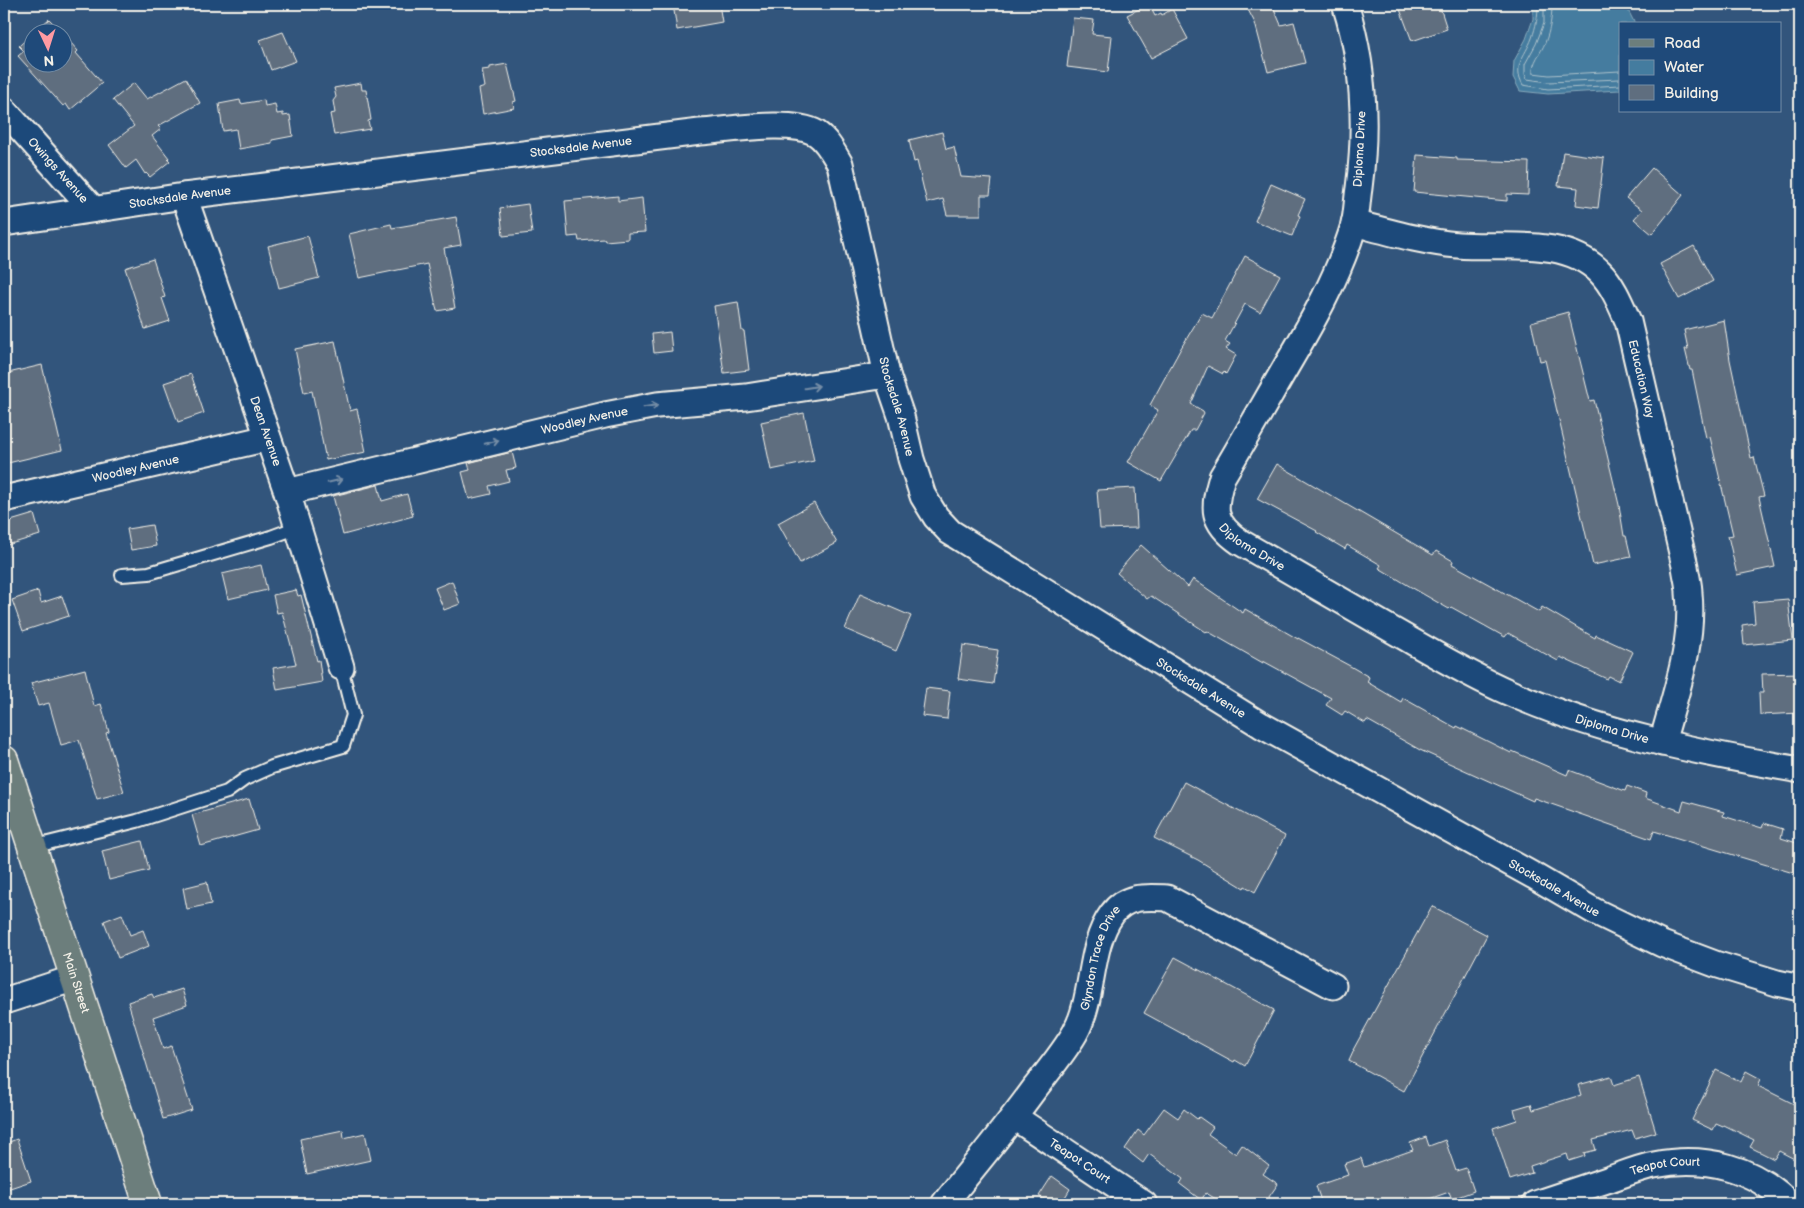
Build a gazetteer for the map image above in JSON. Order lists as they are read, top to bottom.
{
  "streets": {
    "main road": ["Main Street"],
    "street": [
      "Stocksdale Avenue",
      "Diploma Drive",
      "Owings Avenue",
      "Education Way",
      "Woodley Avenue",
      "Dean Avenue",
      "Glyndon Trace Drive",
      "Teapot Court"
    ]
  },
  "crossings": [
    ["Stocksdale Avenue", "Owings Avenue"],
    ["Stocksdale Avenue", "Woodley Avenue"],
    ["Stocksdale Avenue", "Dean Avenue"],
    ["Diploma Drive", "Education Way"],
    ["Woodley Avenue", "Dean Avenue"],
    ["Glyndon Trace Drive", "Teapot Court"]
  ],
  "one_way": ["Woodley Avenue"],
  "legend": ["Road", "Water", "Building"],
  "north": "bottom"
}
